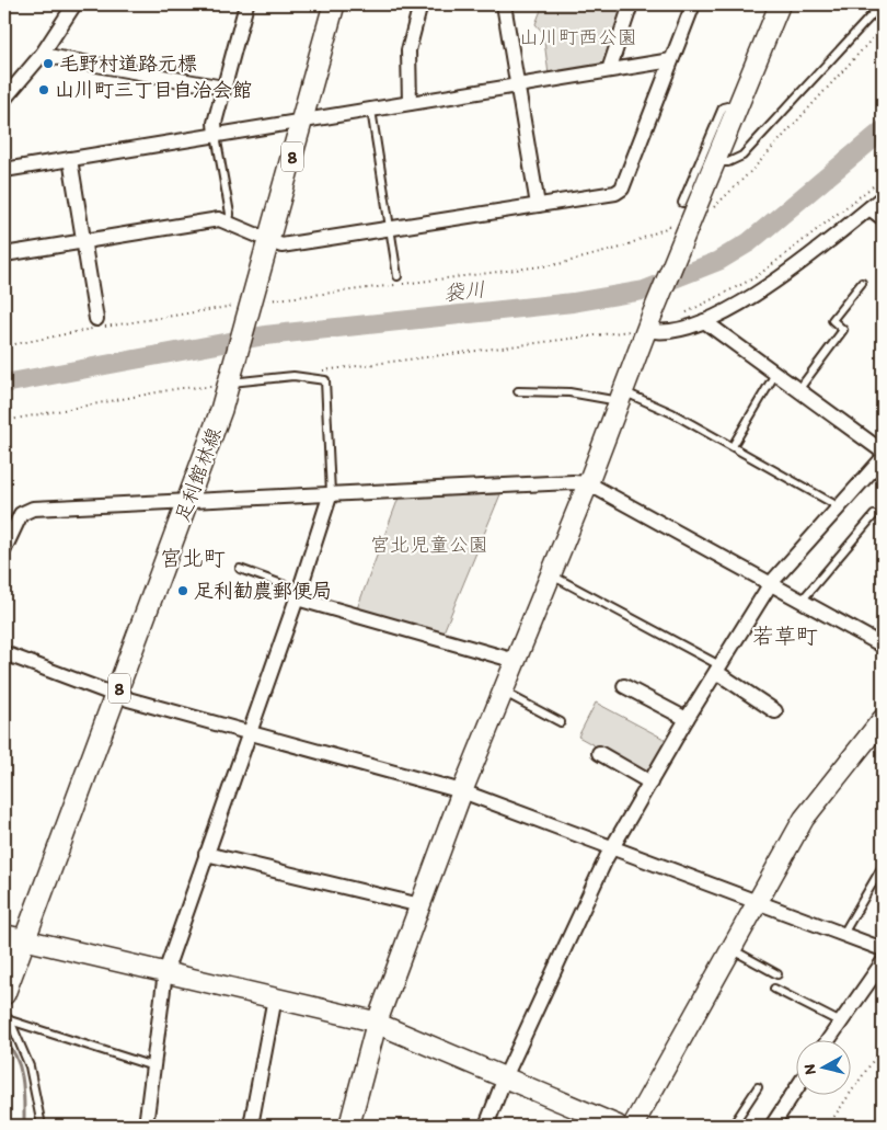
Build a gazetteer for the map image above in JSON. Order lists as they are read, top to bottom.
{
  "streets": {
    "main road": ["8", "足利館林線"]
  },
  "districts": ["宮北町", "若草町"],
  "water": ["袋川"],
  "parks": ["山川町西公園", "宮北児童公園"],
  "places": ["毛野村道路元標", "山川町三丁目自治会館", "足利勧農郵便局"],
  "north": "left"
}
